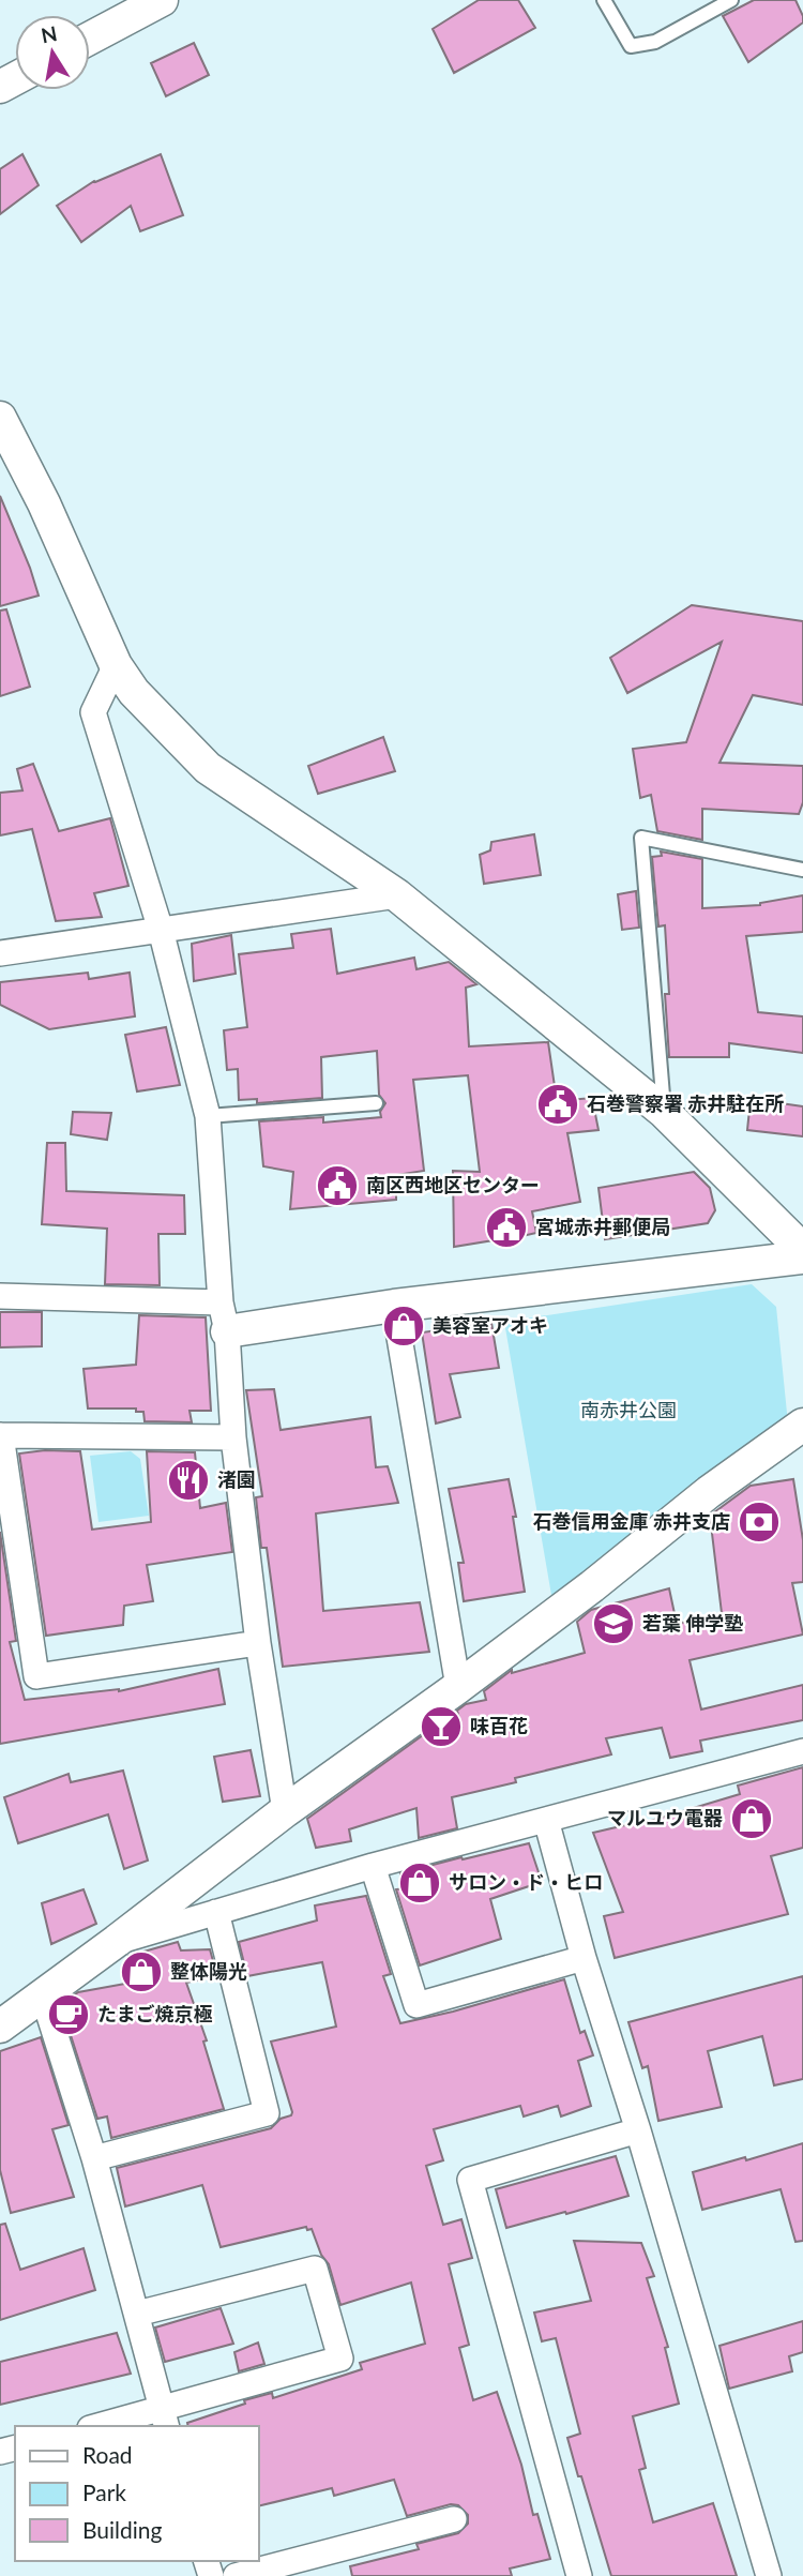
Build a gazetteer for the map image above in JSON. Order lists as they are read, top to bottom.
{
  "parks": ["南赤井公園"],
  "places": {
    "public building": ["石巻警察署 赤井駐在所", "南区西地区センター", "宮城赤井郵便局"],
    "shop": [
      "美容室アオキ",
      "マルユウ電器",
      "サロン・ド・ヒロ",
      "整体陽光"
    ],
    "restaurant": ["渚園"],
    "bank": ["石巻信用金庫 赤井支店"],
    "school or university": ["若葉 伸学塾"],
    "bar": ["味百花"],
    "cafe": ["たまご焼京極"]
  },
  "legend": ["Road", "Park", "Building"],
  "north": "top"
}
